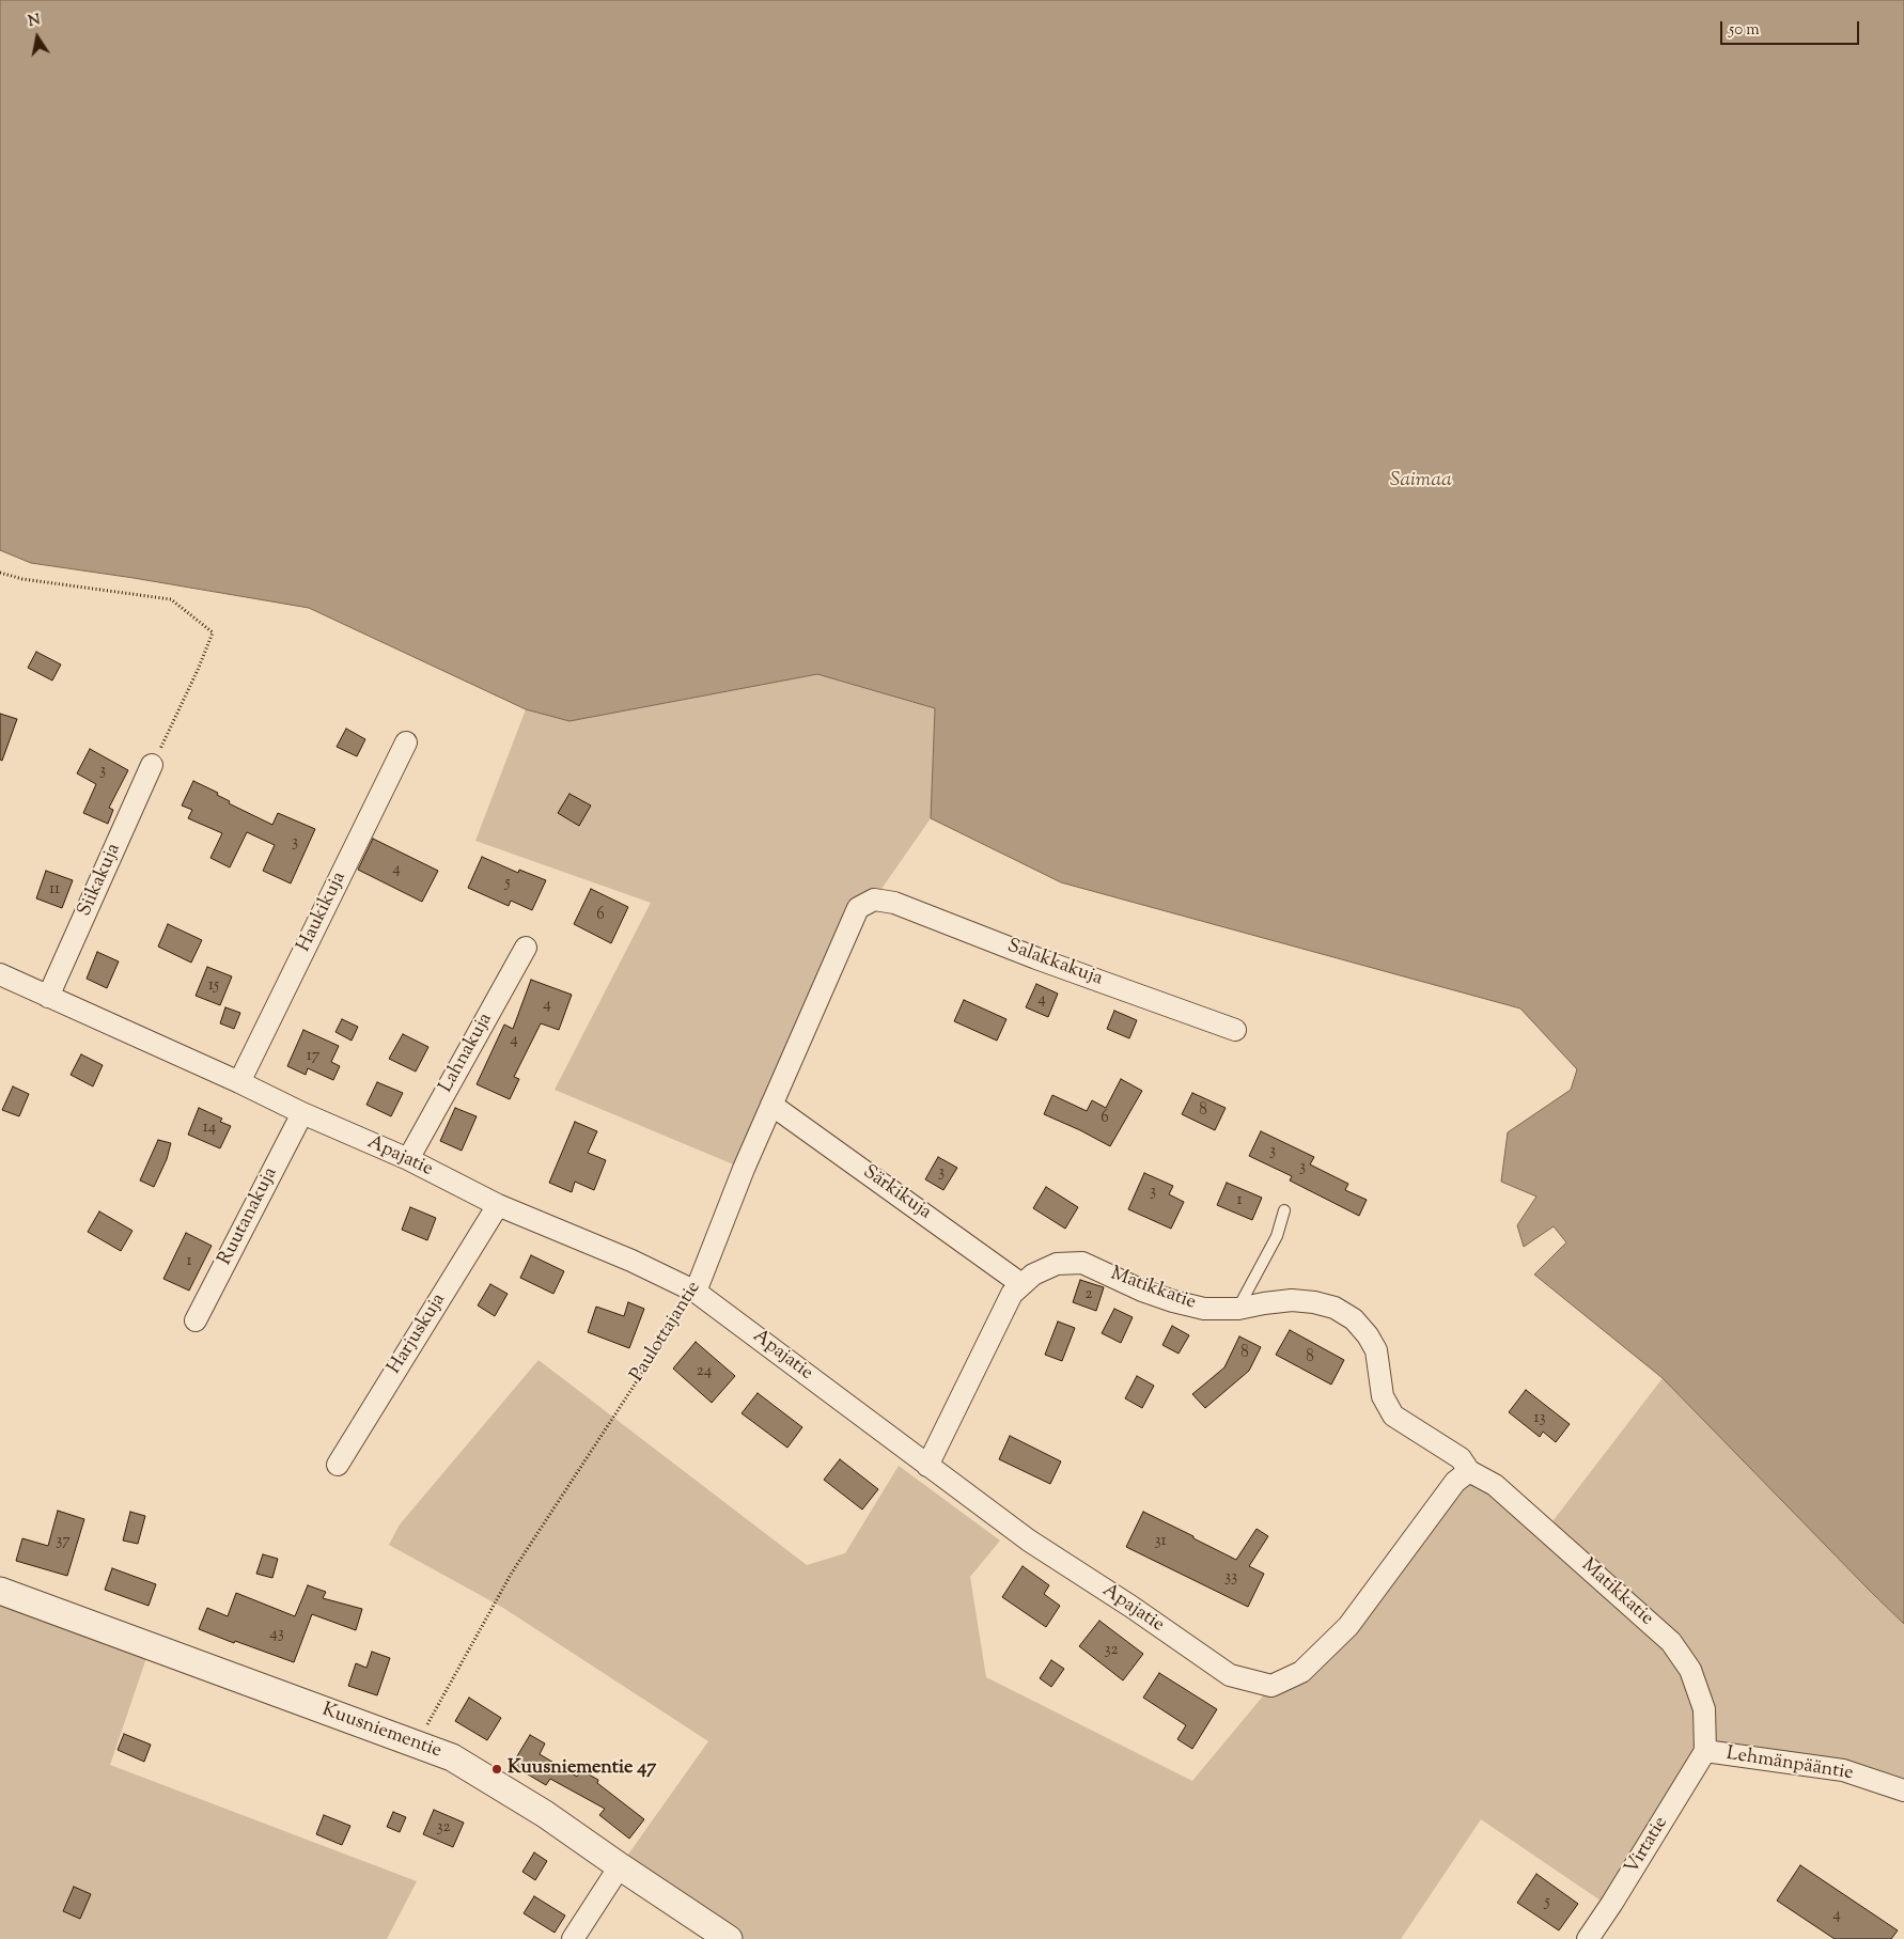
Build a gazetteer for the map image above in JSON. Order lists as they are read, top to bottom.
{
  "streets": {
    "street": [
      "Siikakuja",
      "Haukikuja",
      "Salakkakuja",
      "Lahnakuja",
      "Apajatie",
      "Särkikuja",
      "Ruutanakuja",
      "Matikkatie",
      "Paulottajantie",
      "Harjuskuja",
      "Kuusniementie",
      "Lehmänpääntie",
      "Virtatie"
    ]
  },
  "crossings": [
    ["Siikakuja", "Apajatie"],
    ["Haukikuja", "Apajatie"],
    ["Salakkakuja", "Paulottajantie"],
    ["Lahnakuja", "Apajatie"],
    ["Apajatie", "Ruutanakuja"],
    ["Apajatie", "Matikkatie"],
    ["Apajatie", "Paulottajantie"],
    ["Apajatie", "Harjuskuja"],
    ["Särkikuja", "Matikkatie"],
    ["Särkikuja", "Paulottajantie"],
    ["Matikkatie", "Lehmänpääntie"],
    ["Matikkatie", "Virtatie"],
    ["Paulottajantie", "Kuusniementie"],
    ["Lehmänpääntie", "Virtatie"]
  ],
  "water": ["Saimaa"],
  "places": ["Kuusniementie 47"],
  "house_numbers": [
    "3",
    "3",
    "4",
    "5",
    "11",
    "6",
    "15",
    "4",
    "4",
    "4",
    "17",
    "8",
    "6",
    "14",
    "3",
    "3",
    "3",
    "3",
    "1",
    "1",
    "2",
    "8",
    "8",
    "24",
    "13",
    "37",
    "31",
    "33",
    "43",
    "32",
    "32",
    "5",
    "4"
  ],
  "scale_bar": "50 m",
  "north": "top"
}
